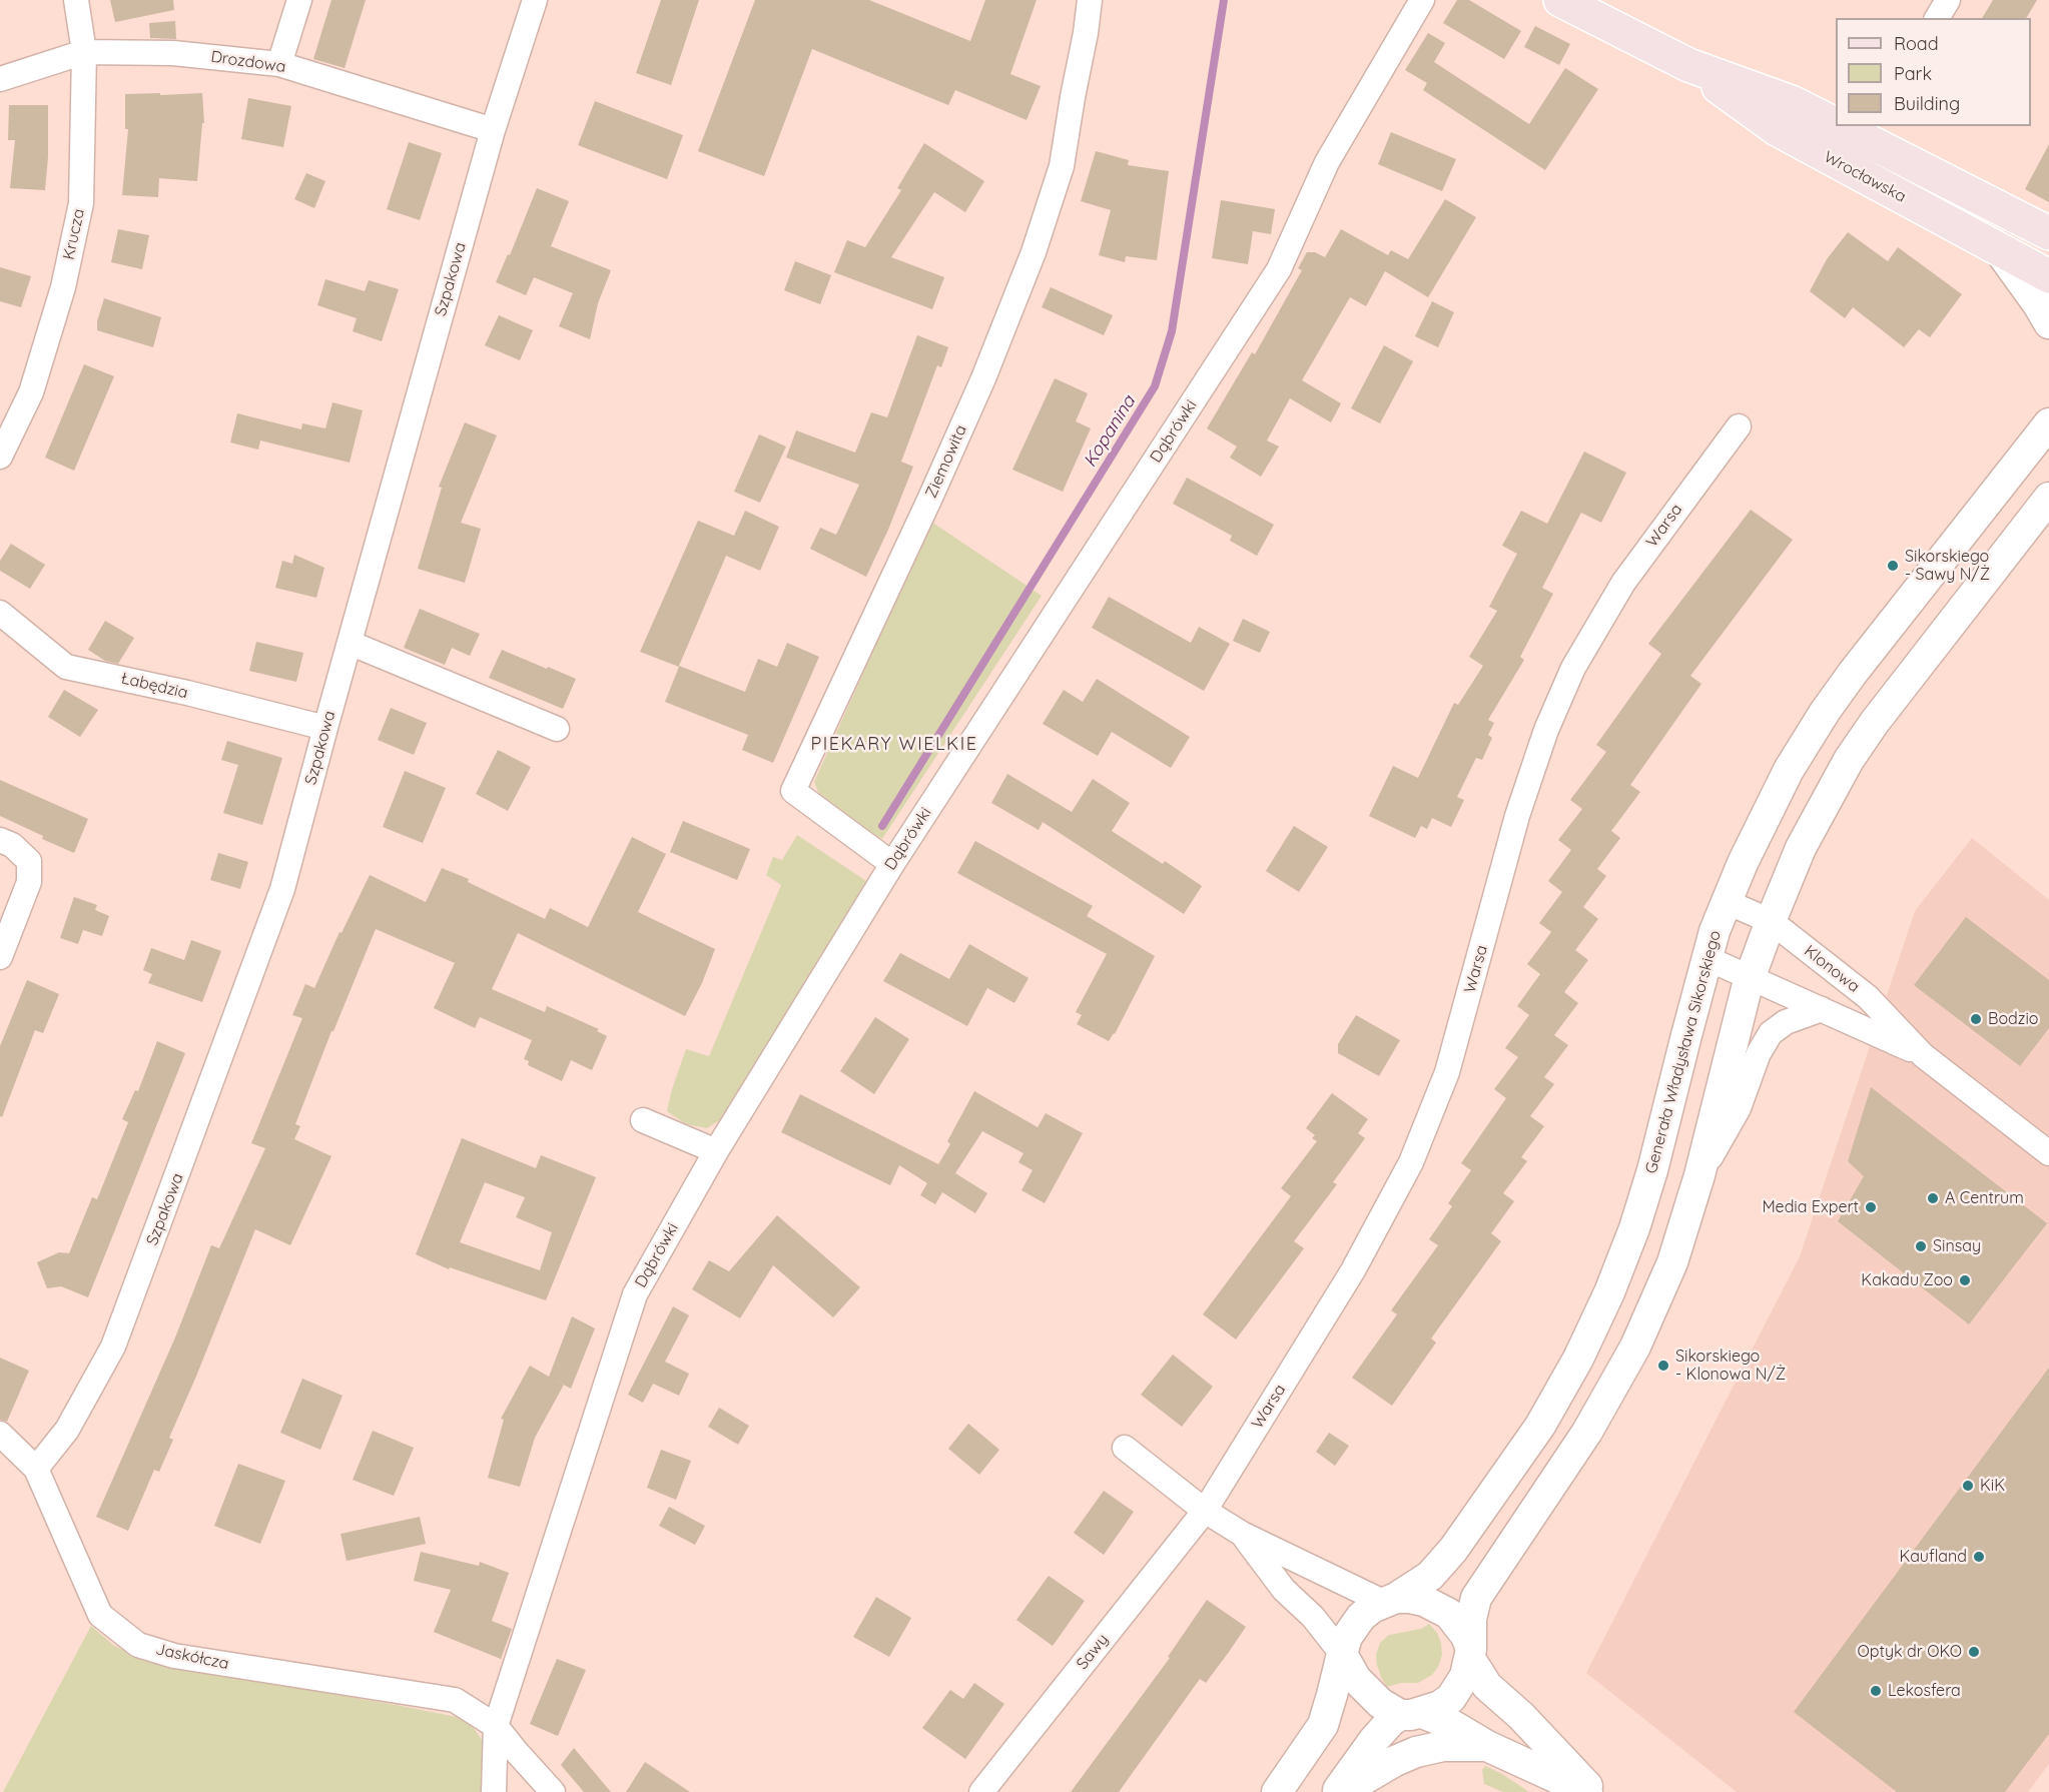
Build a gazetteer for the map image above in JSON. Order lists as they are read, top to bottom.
{
  "streets": {
    "main road": ["Wrocławska"],
    "street": [
      "Drozdowa",
      "Krucza",
      "Szpakowa",
      "Dąbrówki",
      "Ziemowita",
      "Warsa",
      "Łabędzia",
      "Klonowa",
      "Generała Władysława Sikorskiego",
      "Sawy",
      "Jaskółcza"
    ]
  },
  "crossings": [
    ["Drozdowa", "Krucza"],
    ["Drozdowa", "Szpakowa"],
    ["Szpakowa", "Łabędzia"],
    ["Szpakowa", "Jaskółcza"],
    ["Dąbrówki", "Ziemowita"],
    ["Dąbrówki", "Jaskółcza"],
    ["Warsa", "Sawy"],
    ["Klonowa", "Generała Władysława Sikorskiego"]
  ],
  "districts": ["PIEKARY WIELKIE"],
  "water": ["Kopanina"],
  "places": [
    "Sikorskiego - Sawy N/Ż",
    "Bodzio",
    "A Centrum",
    "Media Expert",
    "Sinsay",
    "Kakadu Zoo",
    "Sikorskiego - Klonowa N/Ż",
    "KiK",
    "Kaufland",
    "Optyk dr OKO",
    "Lekosfera"
  ],
  "legend": ["Road", "Park", "Building"]
}
